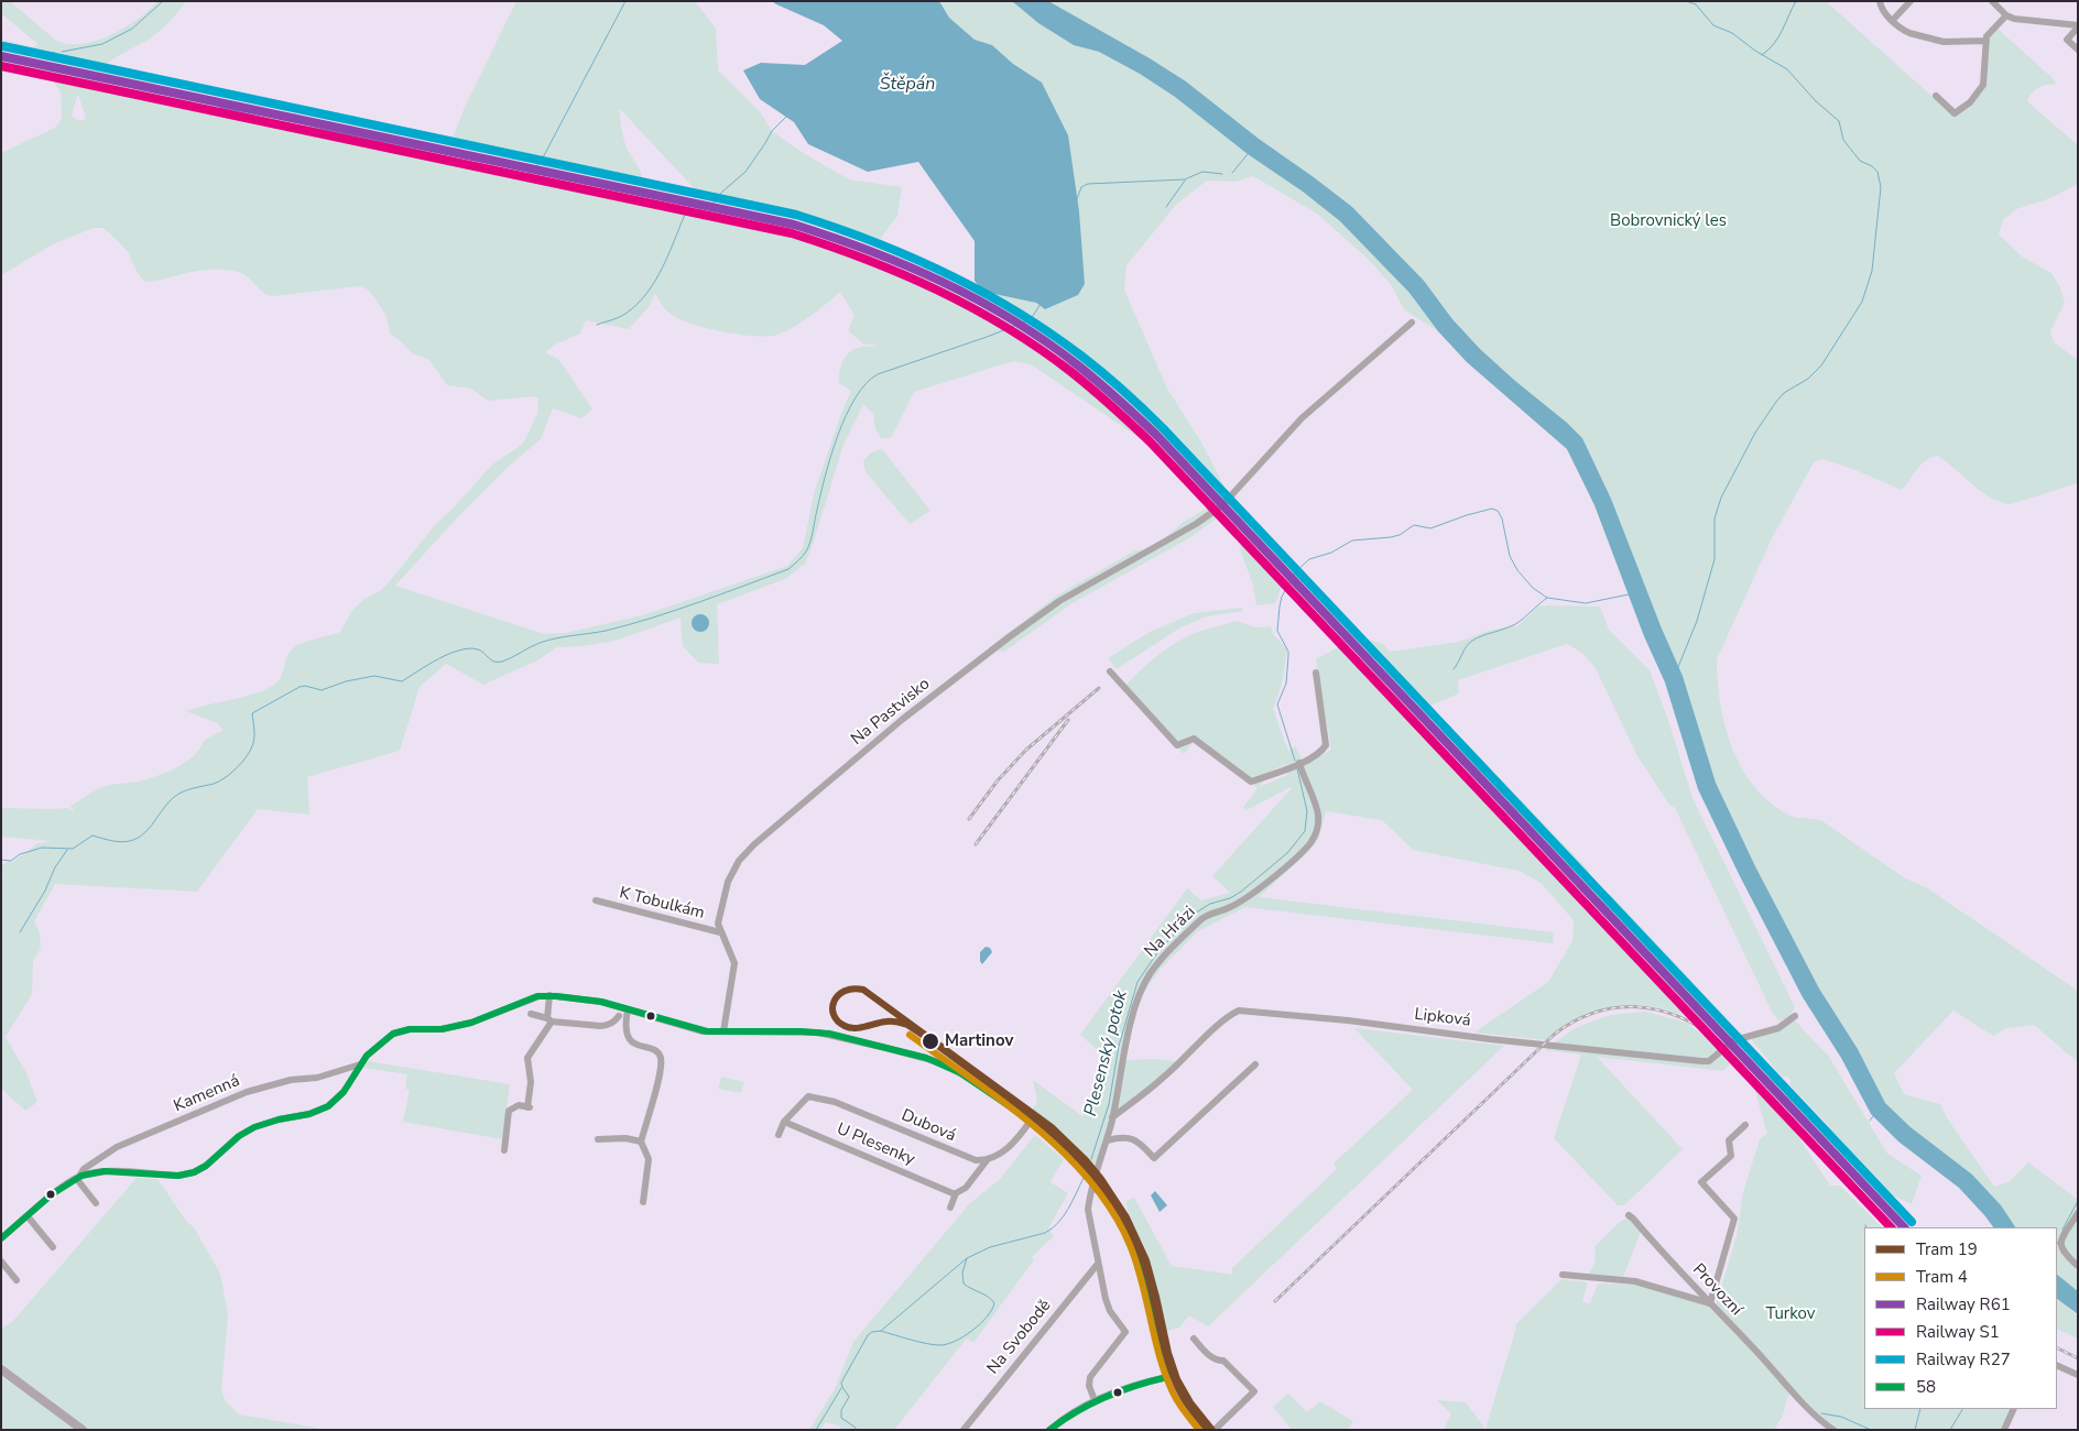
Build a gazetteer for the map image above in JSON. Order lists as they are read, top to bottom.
{
  "streets": {
    "street": [
      "Na Pastvisko",
      "K Tobulkám",
      "Na Hrázi",
      "Lipková",
      "Kamenná",
      "Dubová",
      "U Plesenky",
      "Provozní",
      "Na Svobodě"
    ]
  },
  "crossings": [
    ["Na Pastvisko", "K Tobulkám"],
    ["Na Hrázi", "Lipková"],
    ["Dubová", "U Plesenky"]
  ],
  "water": ["Štěpán", "Plesenský potok"],
  "parks": ["Bobrovnický les", "Turkov"],
  "places": ["Martinov"],
  "lines": [
    "rail line R27",
    "rail line R61",
    "rail line S1",
    "tram line 19",
    "transit line 58",
    "tram line 4"
  ],
  "legend": [
    "Tram 19",
    "Tram 4",
    "Railway R61",
    "Railway S1",
    "Railway R27",
    "58"
  ]
}
